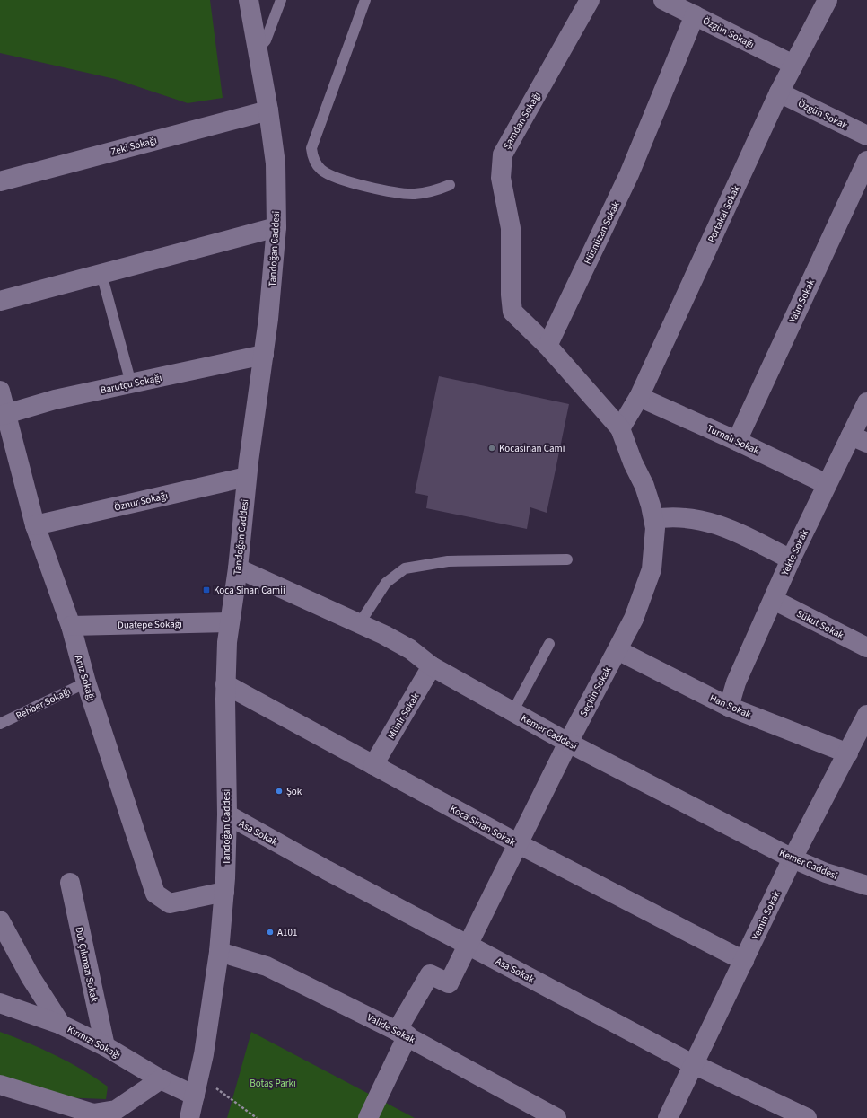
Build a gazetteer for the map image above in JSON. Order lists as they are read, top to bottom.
{
  "streets": {
    "street": [
      "Özgün Sokağı",
      "Özgün Sokak",
      "Şamdan Sokağı",
      "Zeki Sokağı",
      "Portakal Sokak",
      "Hüsnüzan Sokak",
      "Tandoğan Caddesi",
      "Yalın Sokak",
      "Barutçu Sokağı",
      "Turnalı Sokak",
      "Öznur Sokağı",
      "Yekte Sokak",
      "Duatepe Sokağı",
      "Sükut Sokak",
      "Anız Sokağı",
      "Seçkin Sokak",
      "Han Sokak",
      "Münir Sokak",
      "Kemer Caddesi",
      "Koca Sinan Sokak",
      "Asa Sokak",
      "Yemin Sokak",
      "Dut Çıkmazı Sokak",
      "Valide Sokak",
      "Kırmızı Sokağı"
    ],
    "lane": ["Rehber Sokağı"]
  },
  "crossings": [
    ["Özgün Sokağı", "Portakal Sokak"],
    ["Özgün Sokağı", "Hüsnüzan Sokak"],
    ["Özgün Sokak", "Portakal Sokak"],
    ["Şamdan Sokağı", "Hüsnüzan Sokak"],
    ["Zeki Sokağı", "Tandoğan Caddesi"],
    ["Portakal Sokak", "Turnalı Sokak"],
    ["Portakal Sokak", "Seçkin Sokak"],
    ["Tandoğan Caddesi", "Barutçu Sokağı"],
    ["Tandoğan Caddesi", "Öznur Sokağı"],
    ["Tandoğan Caddesi", "Duatepe Sokağı"],
    ["Tandoğan Caddesi", "Anız Sokağı"],
    ["Tandoğan Caddesi", "Kemer Caddesi"],
    ["Tandoğan Caddesi", "Koca Sinan Sokak"],
    ["Tandoğan Caddesi", "Asa Sokak"],
    ["Tandoğan Caddesi", "Valide Sokak"],
    ["Tandoğan Caddesi", "Kırmızı Sokağı"],
    ["Yalın Sokak", "Turnalı Sokak"],
    ["Barutçu Sokağı", "Anız Sokağı"],
    ["Turnalı Sokak", "Yekte Sokak"],
    ["Öznur Sokağı", "Anız Sokağı"],
    ["Yekte Sokak", "Sükut Sokak"],
    ["Yekte Sokak", "Han Sokak"],
    ["Duatepe Sokağı", "Anız Sokağı"],
    ["Anız Sokağı", "Rehber Sokağı"],
    ["Seçkin Sokak", "Han Sokak"],
    ["Seçkin Sokak", "Kemer Caddesi"],
    ["Seçkin Sokak", "Koca Sinan Sokak"],
    ["Seçkin Sokak", "Asa Sokak"],
    ["Seçkin Sokak", "Valide Sokak"],
    ["Han Sokak", "Yemin Sokak"],
    ["Münir Sokak", "Kemer Caddesi"],
    ["Münir Sokak", "Koca Sinan Sokak"],
    ["Kemer Caddesi", "Yemin Sokak"],
    ["Koca Sinan Sokak", "Yemin Sokak"],
    ["Asa Sokak", "Yemin Sokak"],
    ["Dut Çıkmazı Sokak", "Kırmızı Sokağı"]
  ],
  "parks": ["Botaş Parkı"],
  "places": {
    "other": ["Kocasinan Cami", "Şok", "A101"],
    "transit": ["Koca Sinan Camii"]
  }
}
